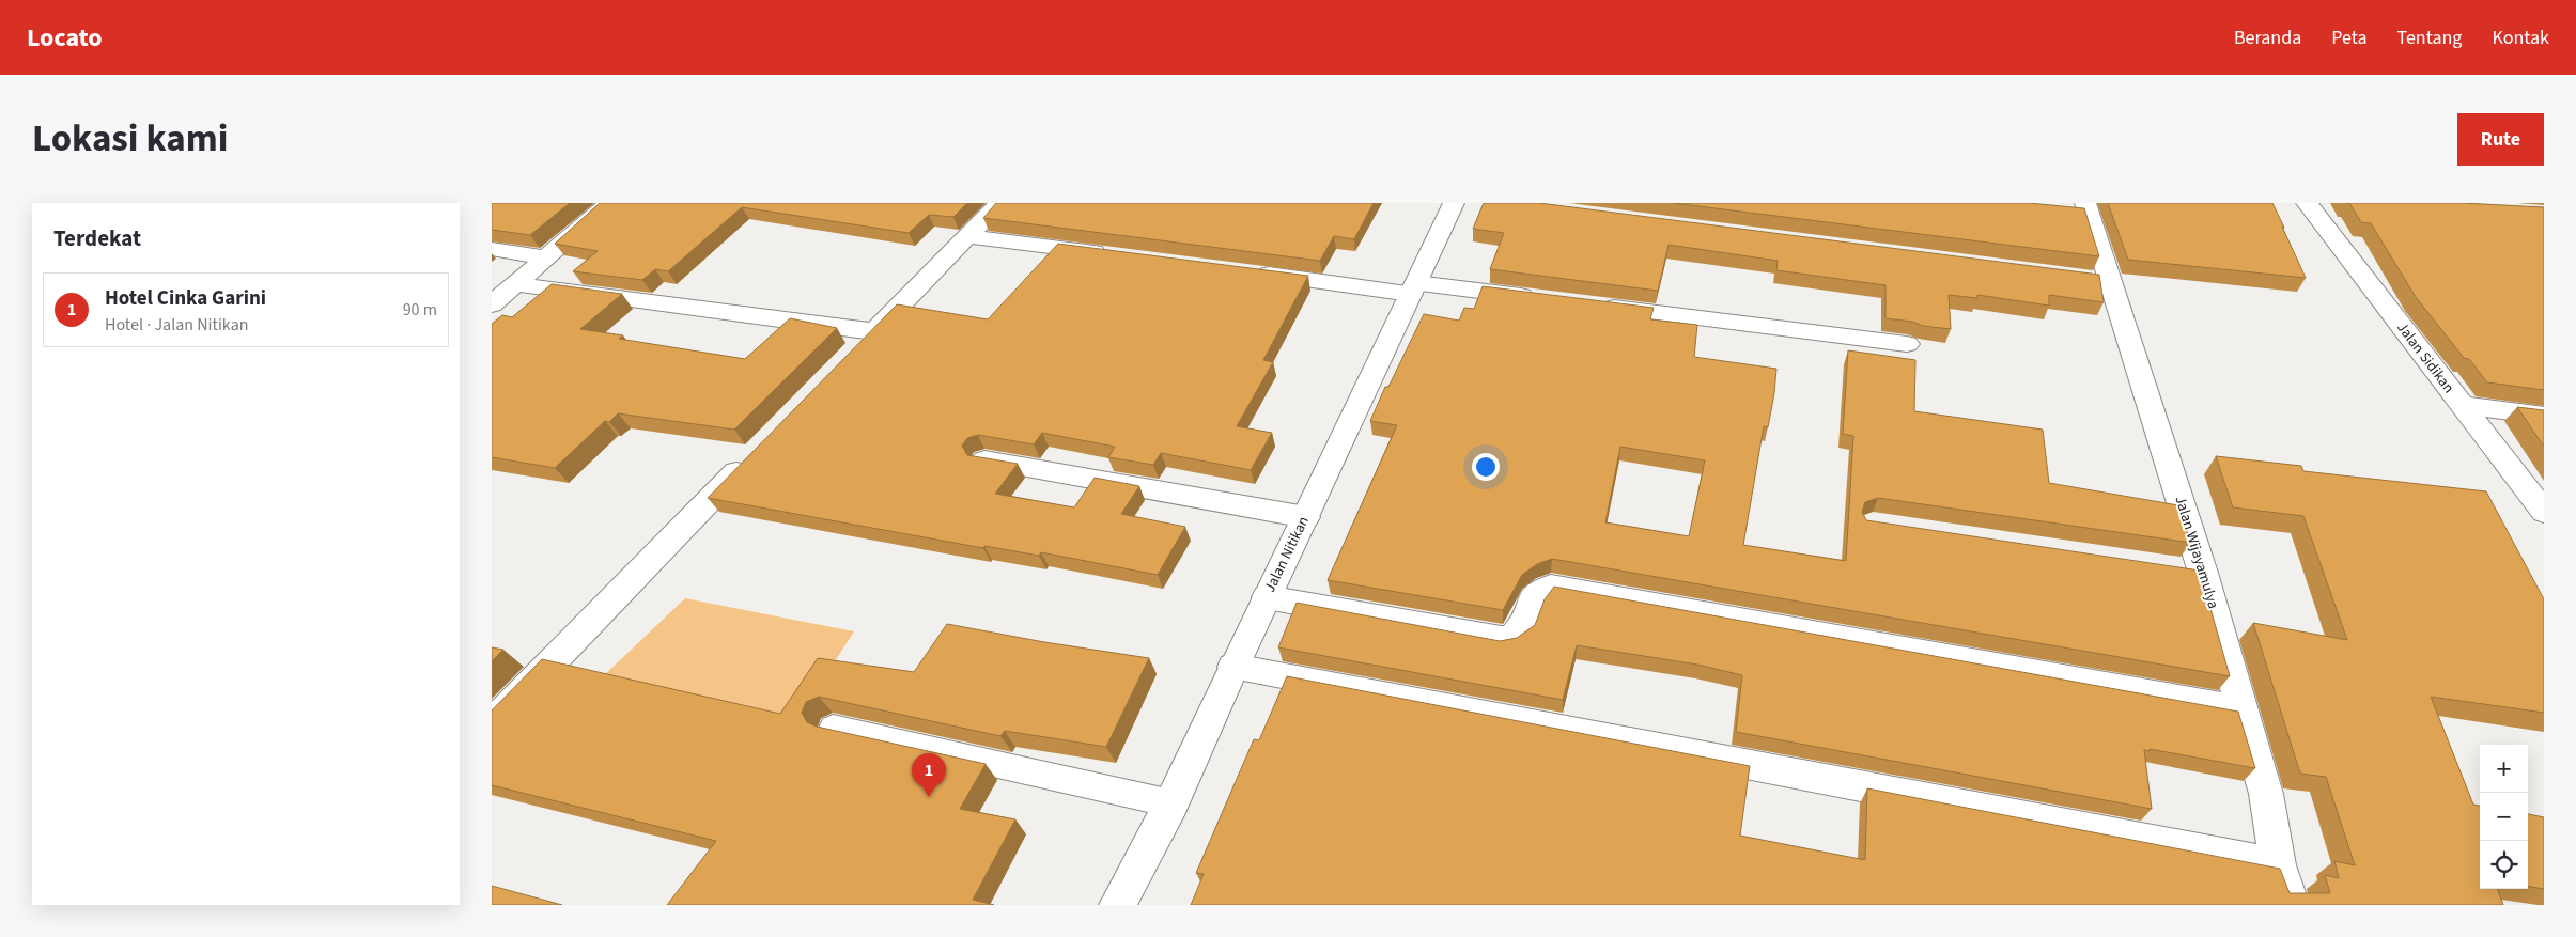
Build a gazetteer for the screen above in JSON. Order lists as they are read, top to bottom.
{
  "streets": {
    "street": ["Jalan Sidikan", "Jalan Wijayamulya", "Jalan Nitikan"]
  },
  "page": {
    "header": "Locato",
    "nav": [
      "Beranda",
      "Peta",
      "Tentang",
      "Kontak"
    ],
    "title": "Lokasi kami",
    "buttons": "Rute",
    "heading": "Terdekat",
    "list": [
      {
        "mark": "1",
        "name": "Hotel Cinka Garini",
        "note": "Hotel · Jalan Nitikan",
        "value": "90 m"
      }
    ],
    "map_buttons": ["+", "−"],
    "pins": "1"
  }
}
